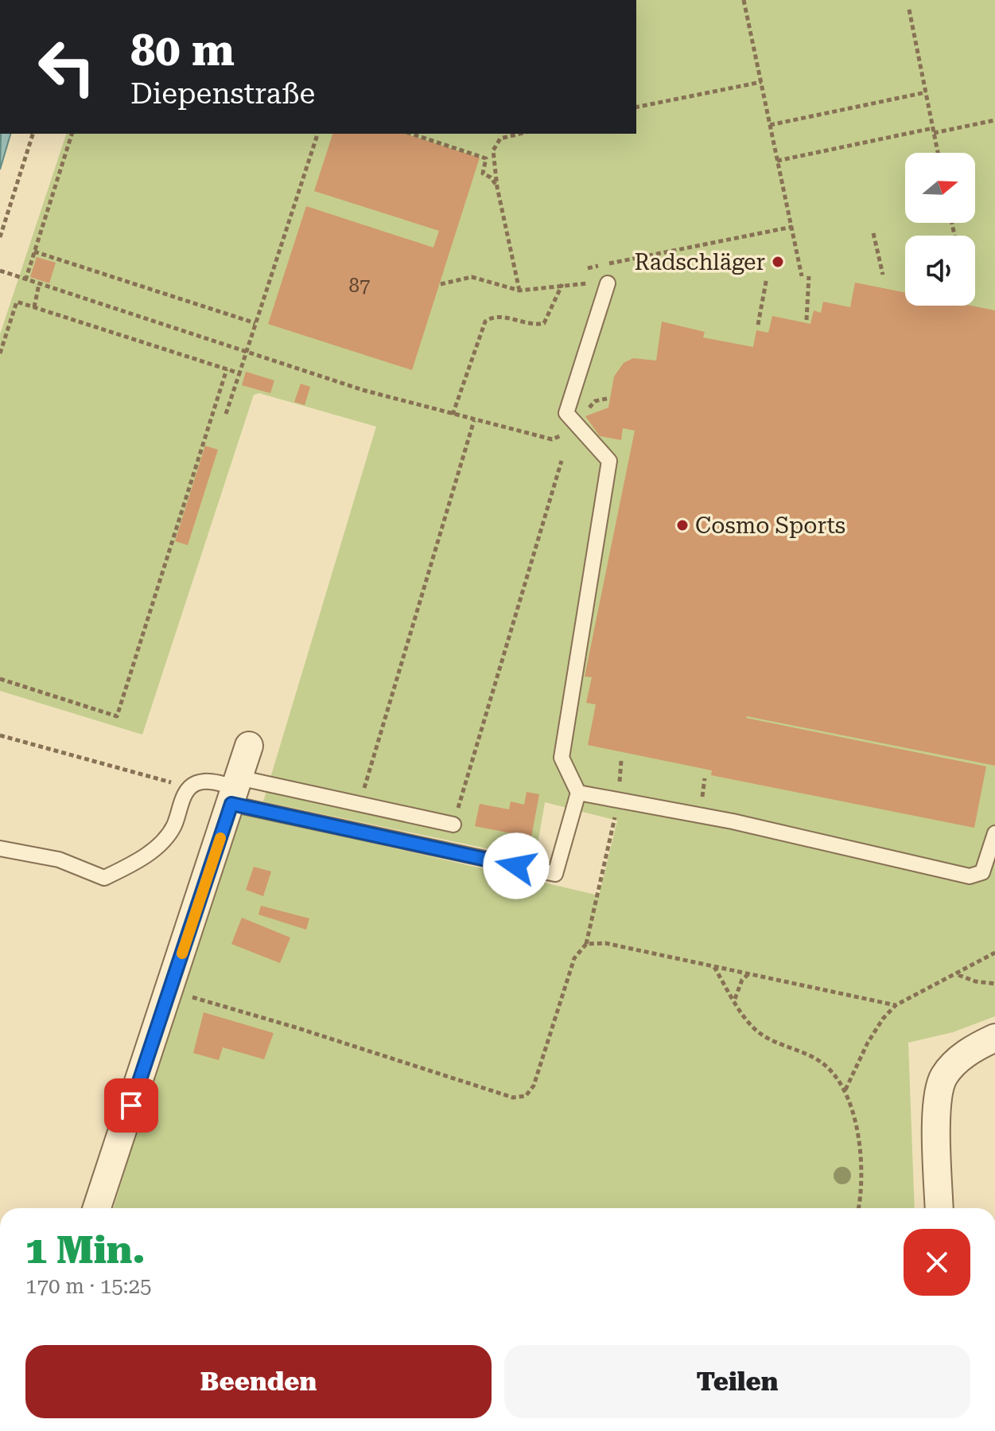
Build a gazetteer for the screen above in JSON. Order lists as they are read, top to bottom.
{
  "places": ["Radschläger", "Cosmo Sports"],
  "house_numbers": ["87"],
  "north": "right",
  "page": {
    "turn": ["80 m", "Diepenstraße"],
    "heading": ["1 Min.", "170 m · 15:25"],
    "buttons": ["Beenden", "Teilen"]
  }
}
